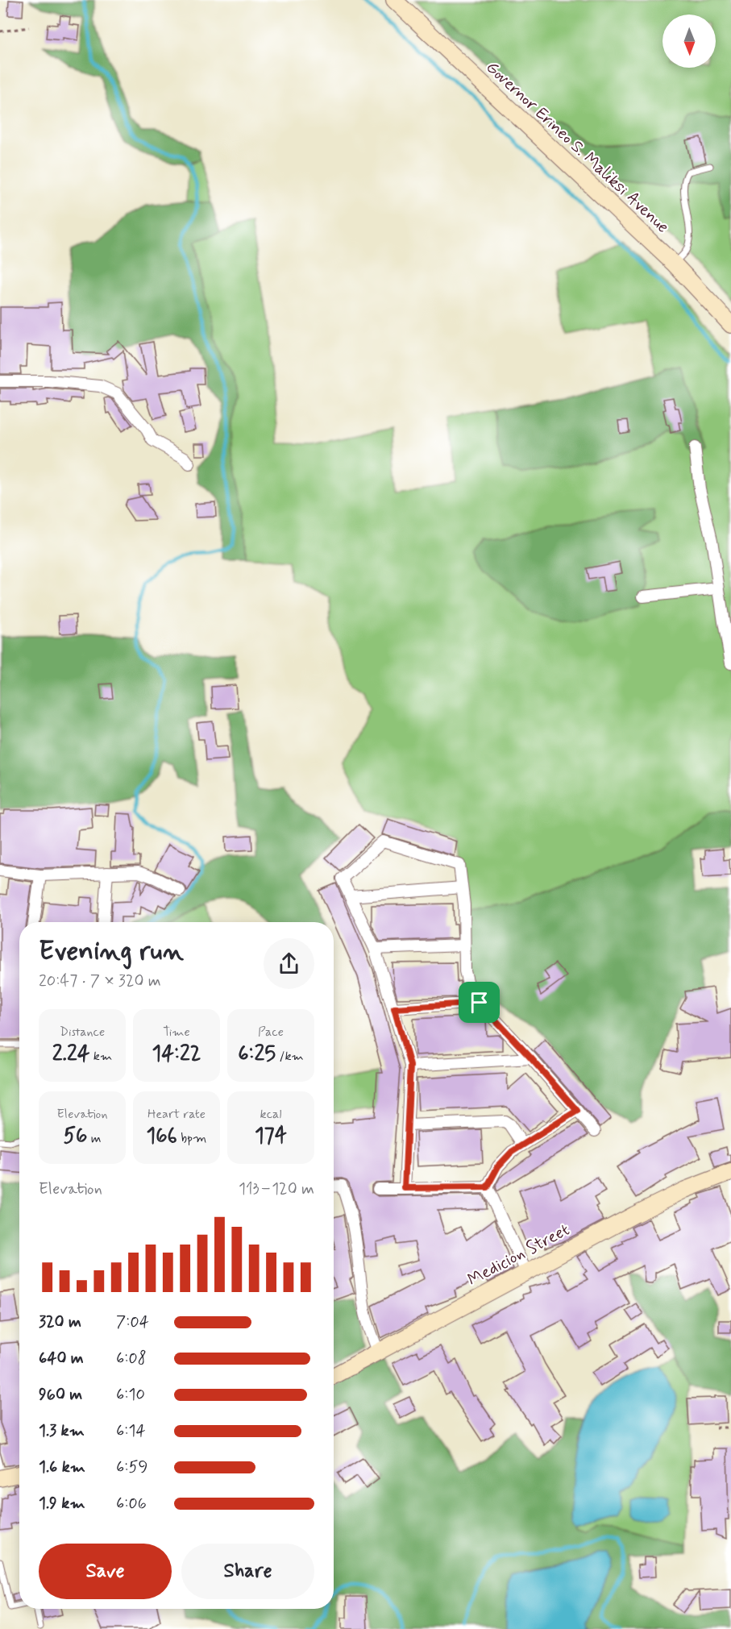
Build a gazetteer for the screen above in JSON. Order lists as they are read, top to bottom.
{
  "streets": {
    "street": ["Governor Erineo S. Maliksi Avenue", "Medicion Street"]
  },
  "north": "bottom",
  "page": {
    "heading": ["Evening run", "20:47 · 7 × 320 m"],
    "stats": [
      ["Distance", "2.24 km"],
      ["Time", "14:22"],
      ["Pace", "6:25 /km"],
      ["Elevation", "56 m"],
      ["Heart rate", "166 bpm"],
      ["kcal", "174"]
    ],
    "chart": ["Elevation", "113–120 m"],
    "list": [
      {
        "name": "320 m",
        "note": "7:04"
      },
      {
        "name": "640 m",
        "note": "6:08"
      },
      {
        "name": "960 m",
        "note": "6:10"
      },
      {
        "name": "1.3 km",
        "note": "6:14"
      },
      {
        "name": "1.6 km",
        "note": "6:59"
      },
      {
        "name": "1.9 km",
        "note": "6:06"
      }
    ],
    "buttons": ["Save", "Share"]
  }
}
